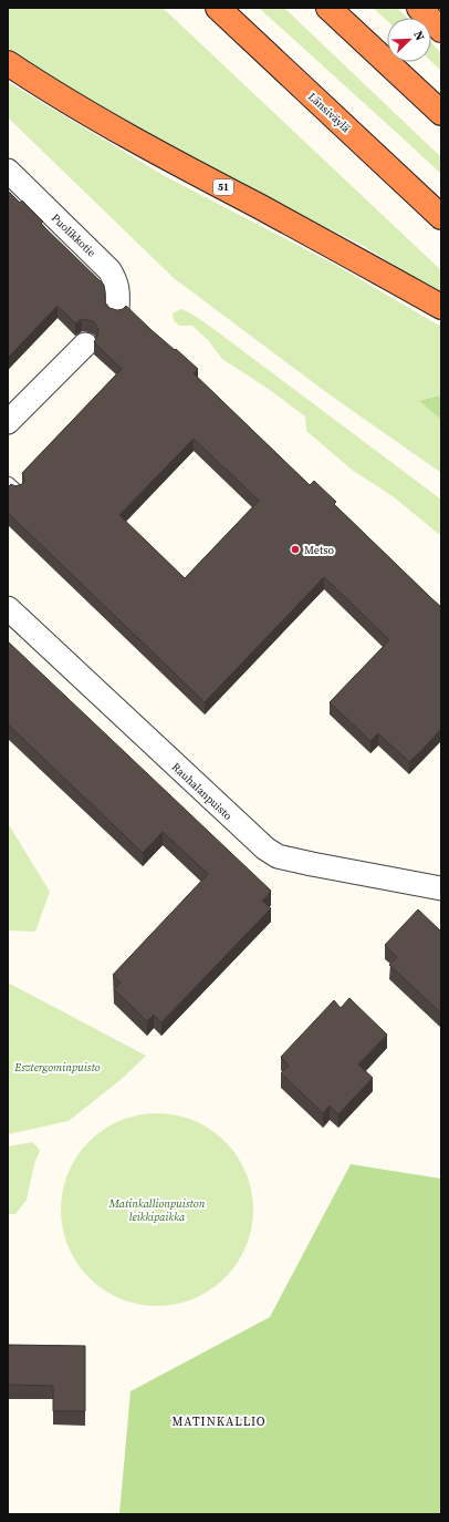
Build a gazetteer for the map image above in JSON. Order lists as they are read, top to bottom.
{
  "streets": {
    "highway": ["Länsiväylä", "51"],
    "street": ["Puolikkotie", "Rauhalanpuisto"]
  },
  "districts": ["MATINKALLIO"],
  "parks": ["Esztergominpuisto", "Matinkallionpuiston leikkipaikka"],
  "places": ["Metso"],
  "north": "top right"
}
